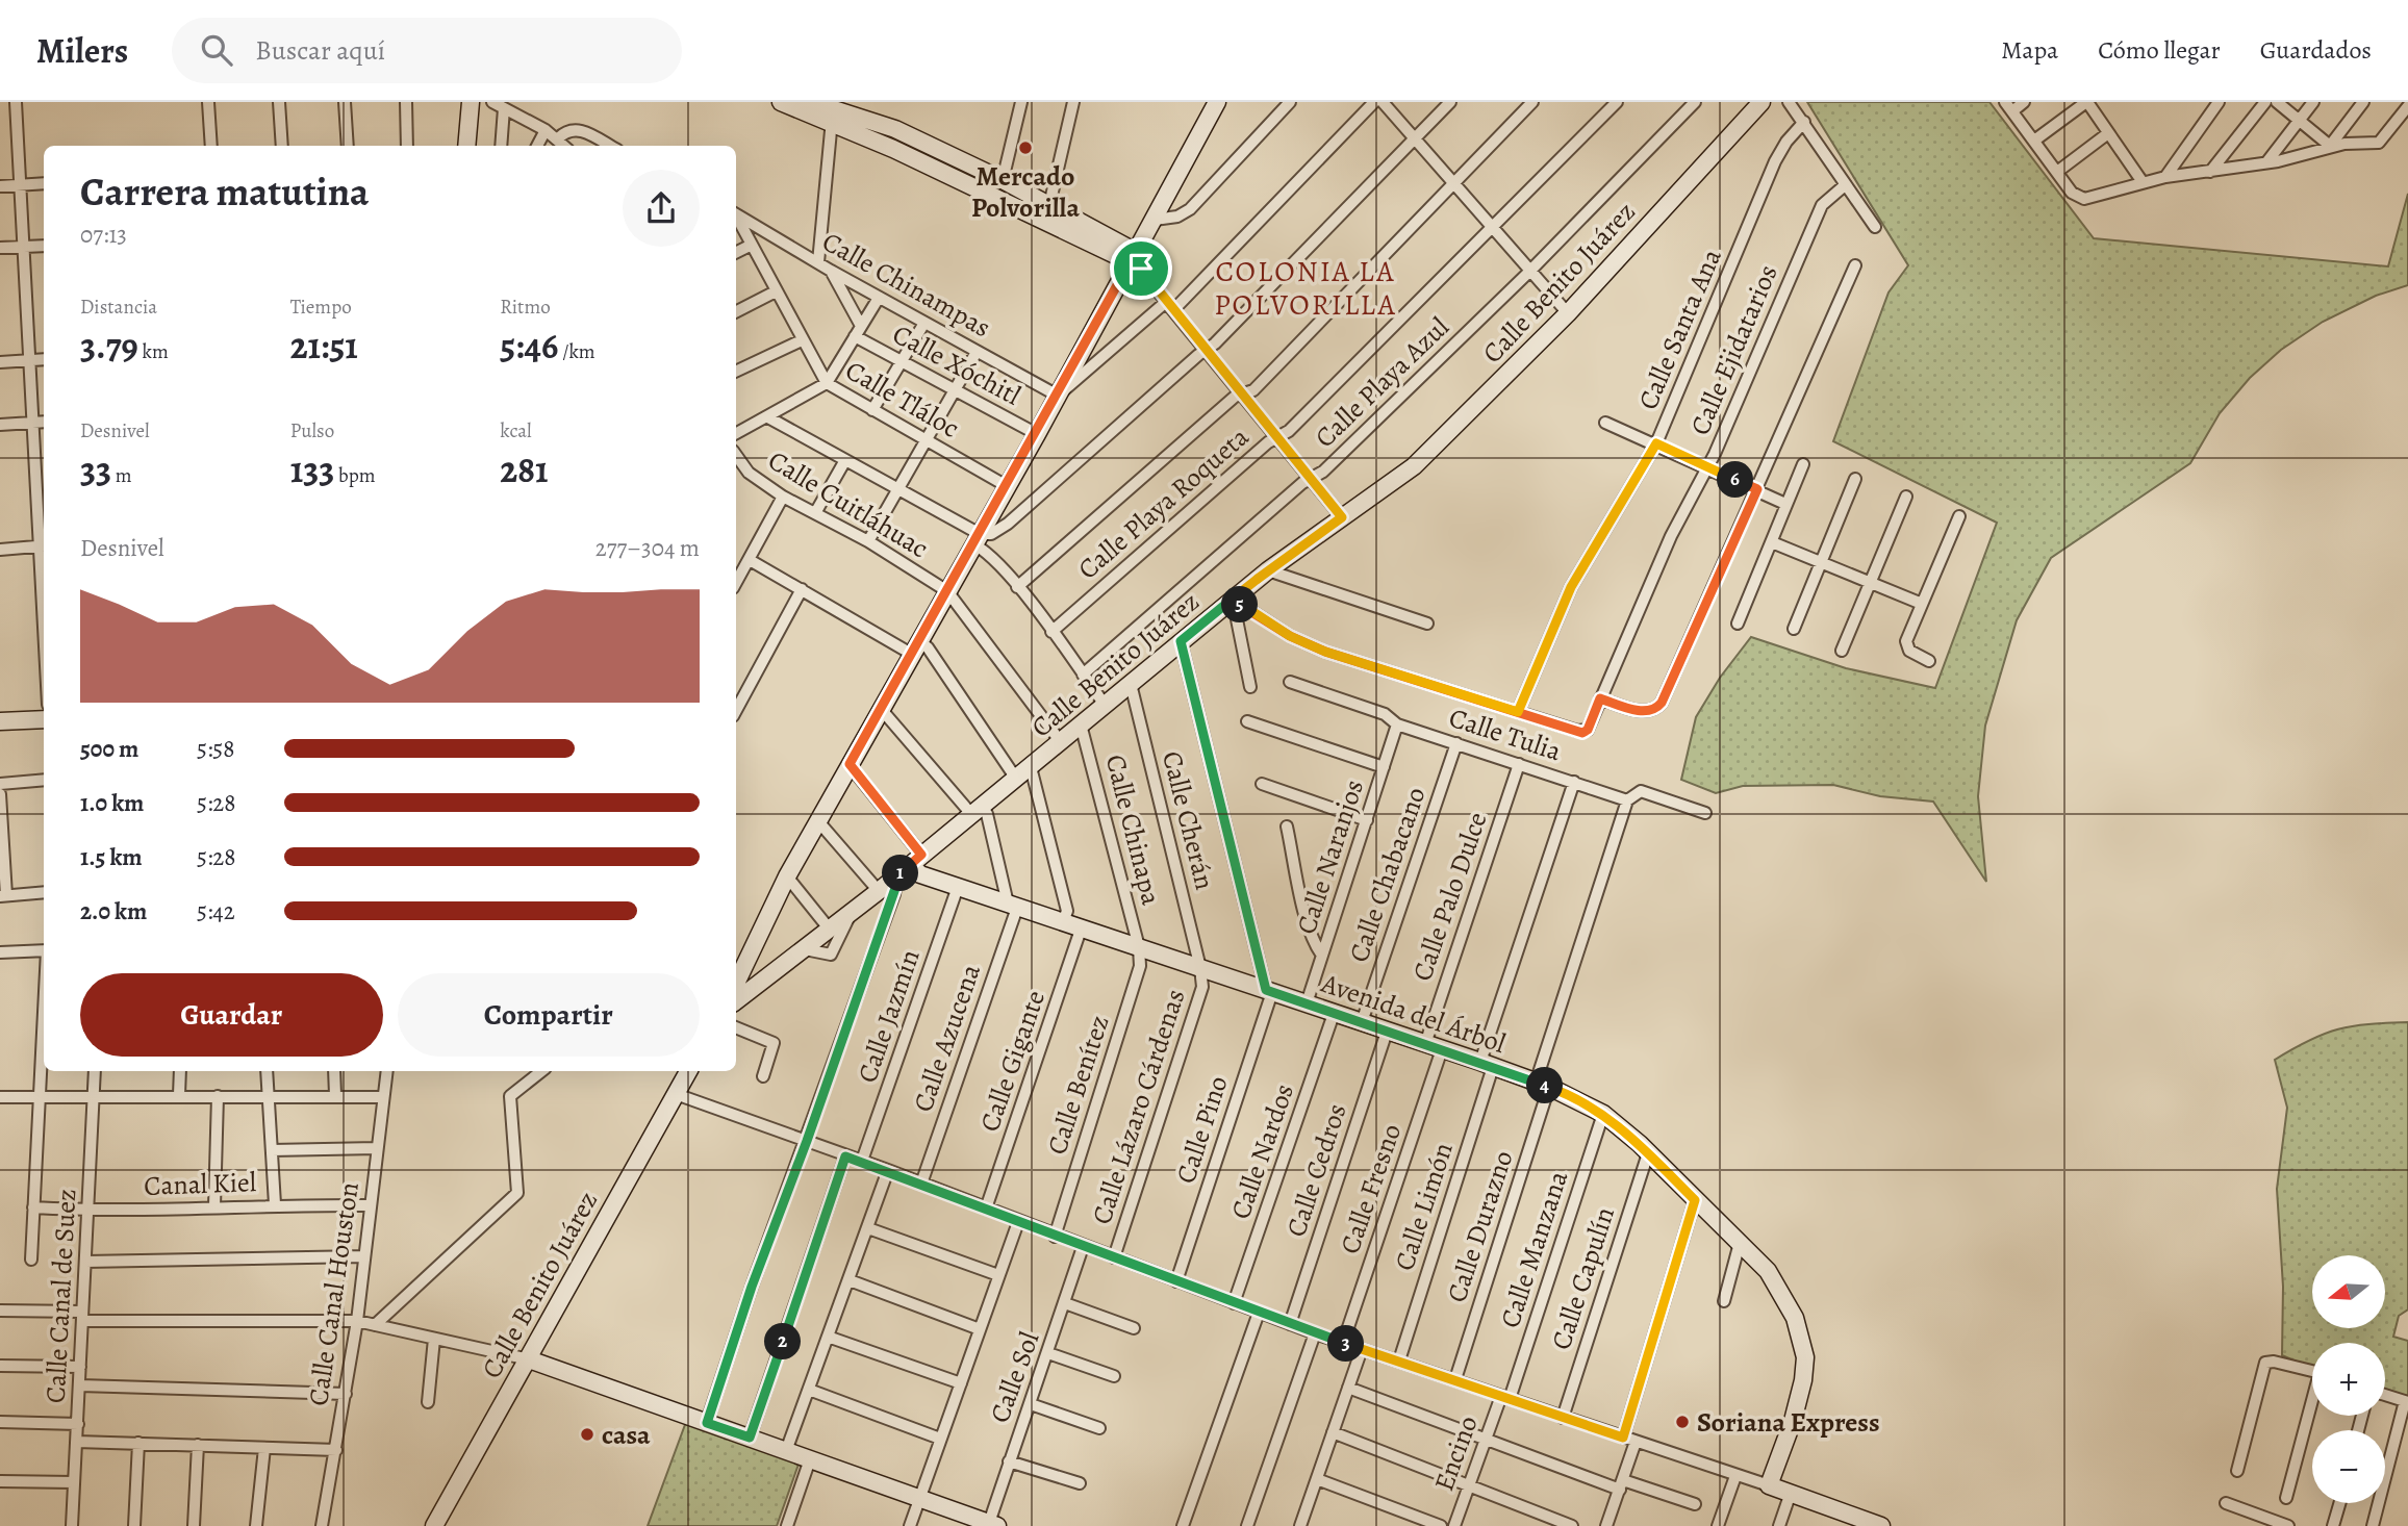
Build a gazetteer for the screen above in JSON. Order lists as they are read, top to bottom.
{
  "streets": {
    "street": [
      "Calle Benito Juárez",
      "Calle Chinampas",
      "Calle Santa Ana",
      "Calle Ejidatarios",
      "Calle Xóchitl",
      "Calle Playa Azul",
      "Calle Tláloc",
      "Calle Playa Roqueta",
      "Calle Cuitláhuac",
      "Calle Tulia",
      "Calle Cherán",
      "Calle Chinapa",
      "Calle Naranjos",
      "Calle Chabacano",
      "Calle Palo Dulce",
      "Avenida del Árbol",
      "Calle Jazmín",
      "Calle Azucena",
      "Calle Gigante",
      "Calle Benítez",
      "Calle Lázaro Cárdenas",
      "Calle Pino",
      "Calle Nardos",
      "Calle Cedros",
      "Canal Kiel",
      "Calle Fresno",
      "Calle Limón",
      "Calle Durazno",
      "Calle Manzana",
      "Calle Capulín",
      "Calle Canal Houston",
      "Calle Canal de Suez",
      "Calle Sol",
      "Encino"
    ]
  },
  "crossings": [
    ["Calle Benito Juárez", "Calle Cherán"],
    ["Calle Benito Juárez", "Calle Chinapa"],
    ["Calle Benito Juárez", "Avenida del Árbol"],
    ["Calle Santa Ana", "Calle Ejidatarios"],
    ["Calle Tulia", "Calle Naranjos"],
    ["Calle Tulia", "Calle Chabacano"],
    ["Calle Tulia", "Calle Palo Dulce"],
    ["Calle Tulia", "Calle Limón"],
    ["Calle Tulia", "Calle Durazno"],
    ["Calle Cherán", "Avenida del Árbol"],
    ["Calle Cherán", "Calle Lázaro Cárdenas"],
    ["Calle Chinapa", "Avenida del Árbol"],
    ["Calle Chinapa", "Calle Benítez"],
    ["Calle Naranjos", "Avenida del Árbol"],
    ["Calle Chabacano", "Avenida del Árbol"],
    ["Calle Palo Dulce", "Avenida del Árbol"],
    ["Avenida del Árbol", "Calle Jazmín"],
    ["Avenida del Árbol", "Calle Azucena"],
    ["Avenida del Árbol", "Calle Gigante"],
    ["Avenida del Árbol", "Calle Benítez"],
    ["Avenida del Árbol", "Calle Lázaro Cárdenas"],
    ["Avenida del Árbol", "Calle Pino"],
    ["Avenida del Árbol", "Calle Nardos"],
    ["Avenida del Árbol", "Calle Cedros"],
    ["Avenida del Árbol", "Calle Fresno"],
    ["Avenida del Árbol", "Calle Limón"],
    ["Avenida del Árbol", "Calle Durazno"],
    ["Avenida del Árbol", "Calle Manzana"],
    ["Avenida del Árbol", "Calle Capulín"],
    ["Canal Kiel", "Calle Canal Houston"],
    ["Canal Kiel", "Calle Canal de Suez"],
    ["Calle Manzana", "Encino"]
  ],
  "districts": ["COLONIA LA POLVORILLA"],
  "places": ["Mercado Polvorilla", "Soriana Express", "casa"],
  "north": "left",
  "page": {
    "header": "Milers",
    "search": "Buscar aquí",
    "nav": ["Mapa", "Cómo llegar", "Guardados"],
    "heading": ["Carrera matutina", "07:13"],
    "stats": [
      ["Distancia", "3.79 km"],
      ["Tiempo", "21:51"],
      ["Ritmo", "5:46 /km"],
      ["Desnivel", "33 m"],
      ["Pulso", "133 bpm"],
      ["kcal", "281"]
    ],
    "pins": [
      "6",
      "5",
      "1",
      "4",
      "2",
      "3"
    ],
    "chart": ["Desnivel", "277–304 m"],
    "list": [
      {
        "name": "500 m",
        "note": "5:58"
      },
      {
        "name": "1.0 km",
        "note": "5:28"
      },
      {
        "name": "1.5 km",
        "note": "5:28"
      },
      {
        "name": "2.0 km",
        "note": "5:42"
      }
    ],
    "buttons": ["Guardar", "Compartir"],
    "map_buttons": ["+", "−"]
  }
}
